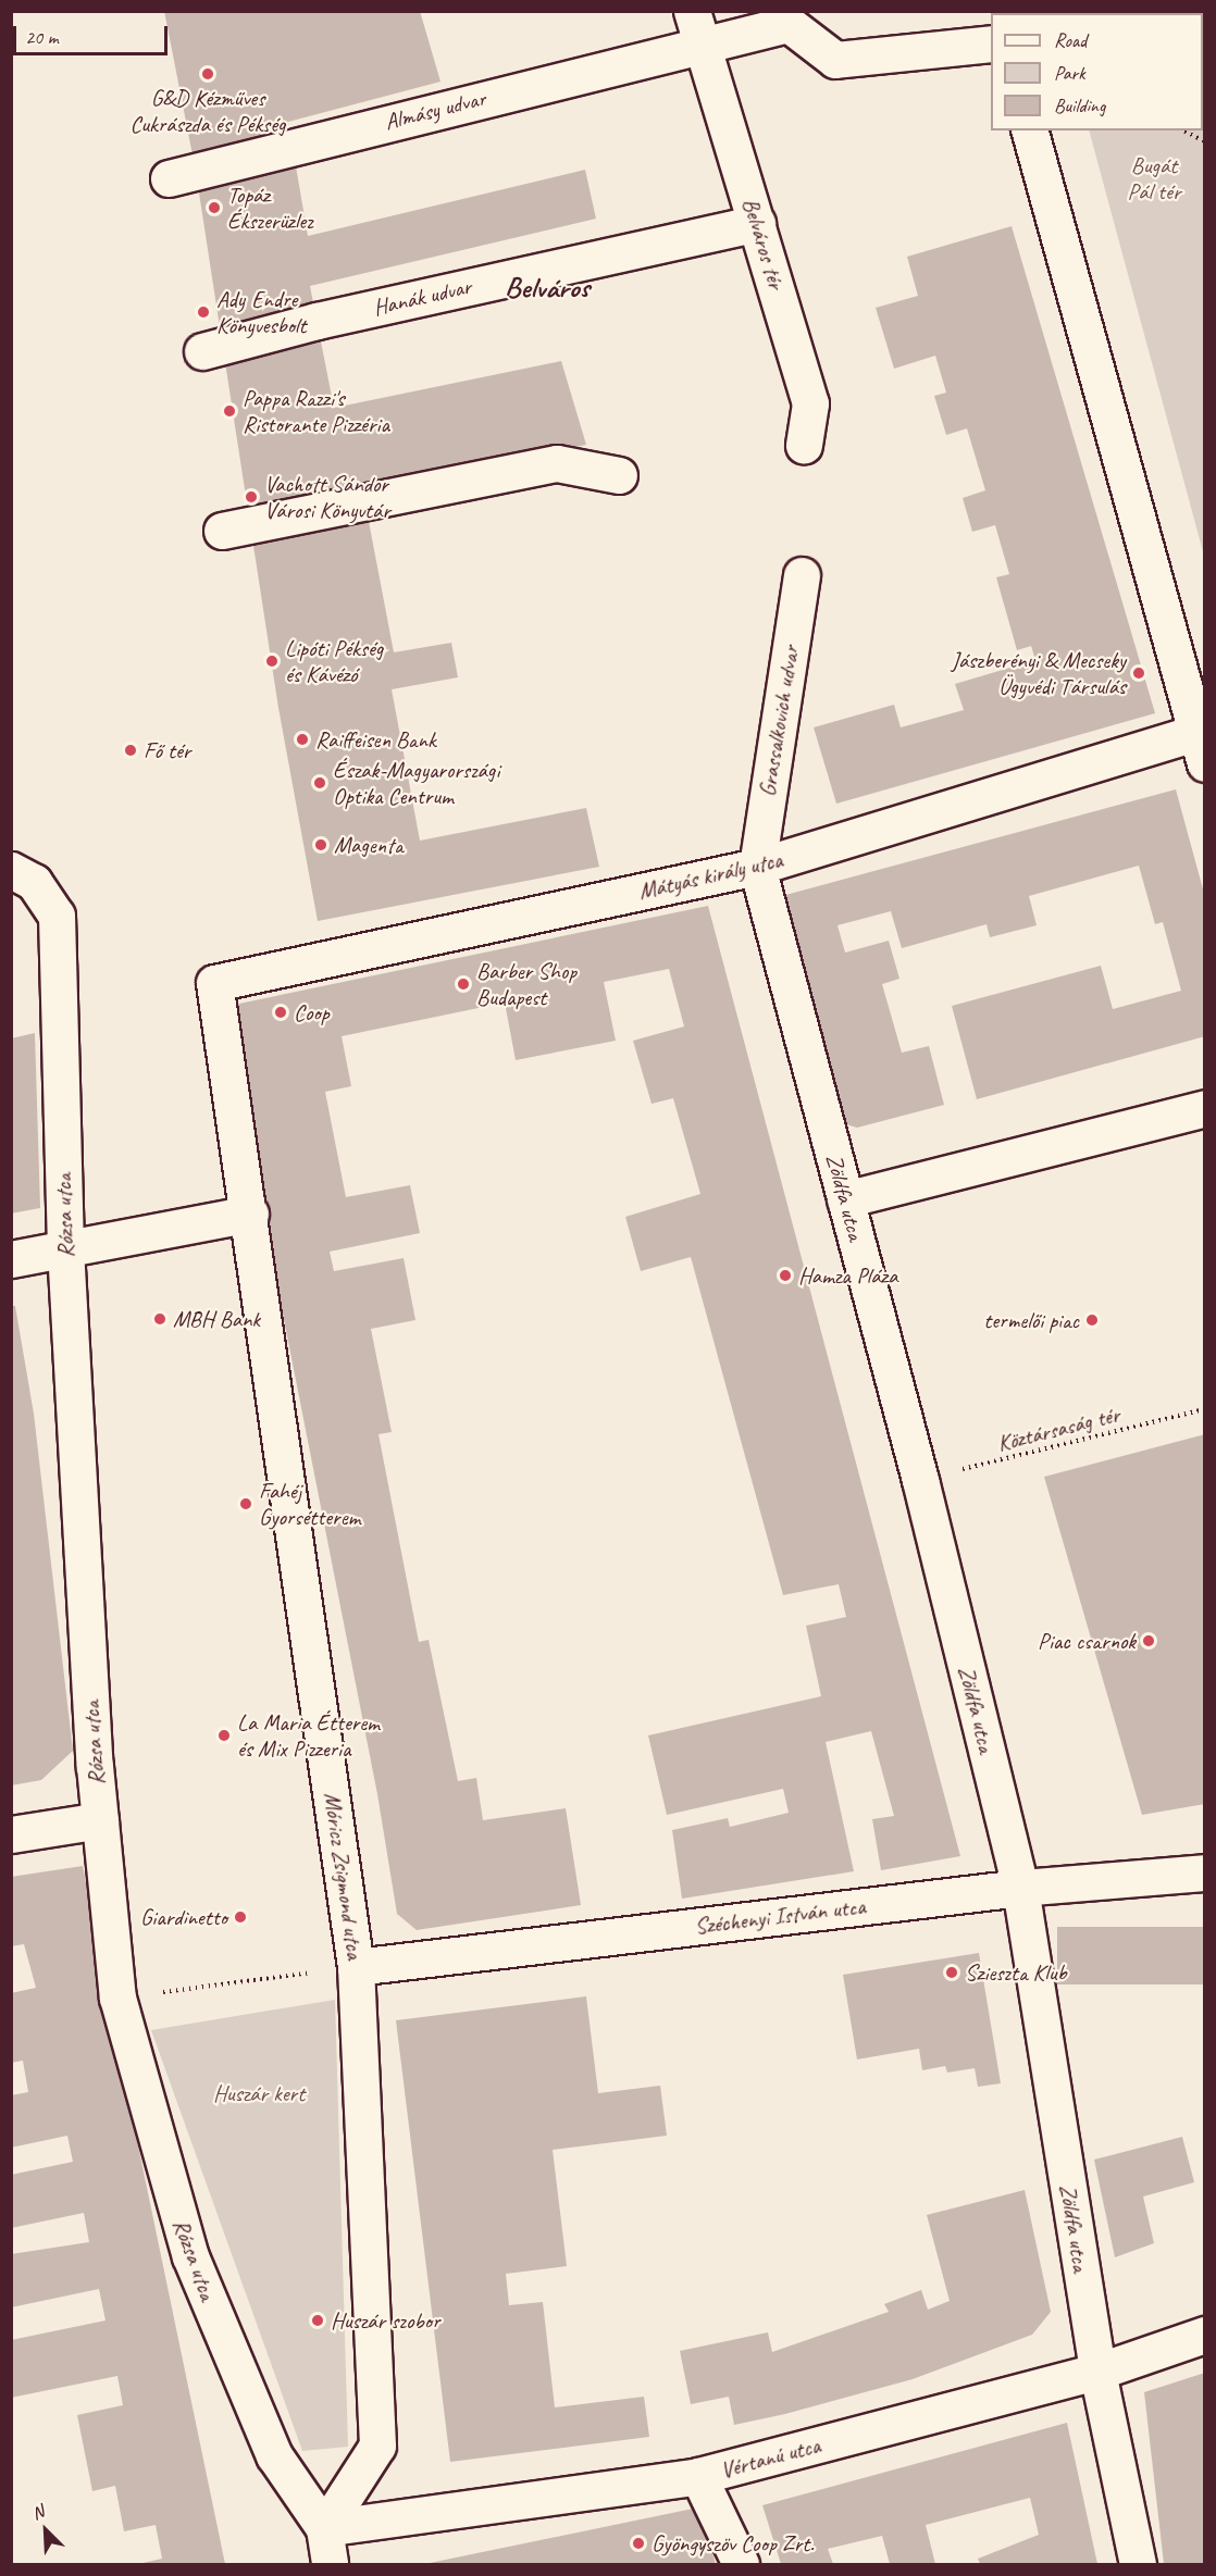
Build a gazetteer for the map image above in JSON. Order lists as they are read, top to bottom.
{
  "streets": {
    "street": [
      "Almásy udvar",
      "Belváros tér",
      "Hanák udvar",
      "Grassalkovich udvar",
      "Mátyás király utca",
      "Zöldfa utca",
      "Rózsa utca",
      "Móricz Zsigmond utca",
      "Széchenyi István utca",
      "Vértanú utca"
    ],
    "path": ["Köztársaság tér"]
  },
  "crossings": [
    ["Almásy udvar", "Belváros tér"],
    ["Belváros tér", "Hanák udvar"],
    ["Grassalkovich udvar", "Mátyás király utca"],
    ["Grassalkovich udvar", "Zöldfa utca"],
    ["Mátyás király utca", "Zöldfa utca"],
    ["Mátyás király utca", "Móricz Zsigmond utca"],
    ["Zöldfa utca", "Köztársaság tér"],
    ["Zöldfa utca", "Széchenyi István utca"],
    ["Zöldfa utca", "Vértanú utca"],
    ["Rózsa utca", "Móricz Zsigmond utca"],
    ["Rózsa utca", "Vértanú utca"],
    ["Móricz Zsigmond utca", "Széchenyi István utca"],
    ["Móricz Zsigmond utca", "Vértanú utca"]
  ],
  "districts": ["Belváros"],
  "parks": ["Bugát Pál tér", "Huszár kert"],
  "places": [
    "G&D Kézműves Cukrászda és Pékség",
    "Topáz Ékszerüzlez",
    "Ady Endre Könyvesbolt",
    "Pappa Razzi's Ristorante Pizzéria",
    "Vachott Sándor Városi Könyvtár",
    "Lipóti Pékség és Kávézó",
    "Jászberényi & Mecseky Ügyvédi Társulás",
    "Raiffeisen Bank",
    "Fő tér",
    "Észak-Magyarországi Optika Centrum",
    "Magenta",
    "Barber Shop Budapest",
    "Coop",
    "Hamza Pláza",
    "MBH Bank",
    "termelői piac",
    "Fahéj Gyorsétterem",
    "Piac csarnok",
    "La Maria Étterem és Mix Pizzeria",
    "Giardinetto",
    "Szieszta Klub",
    "Huszár szobor",
    "Gyöngyszöv Coop Zrt."
  ],
  "legend": ["Road", "Park", "Building"],
  "scale_bar": "20 m",
  "north": "top left"
}
